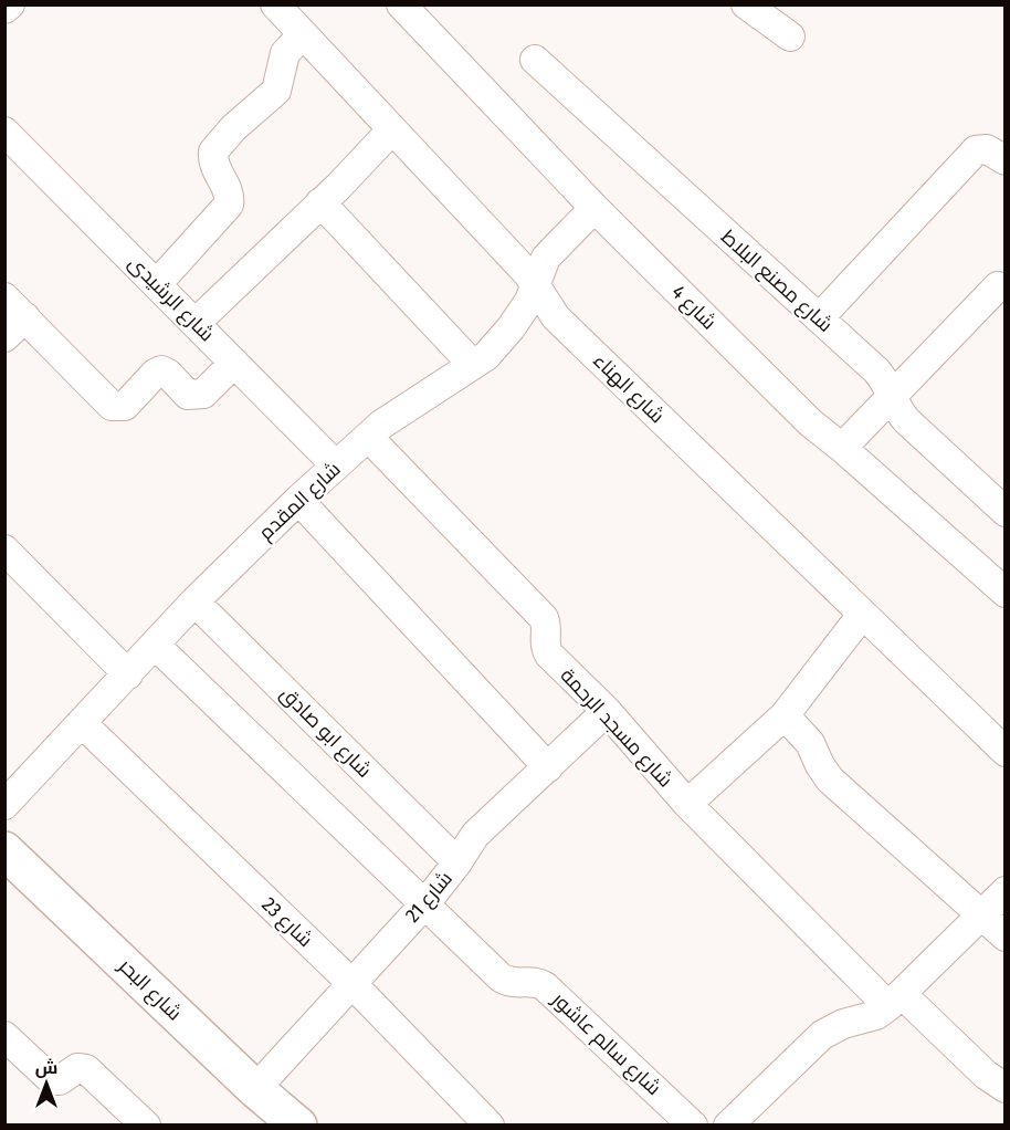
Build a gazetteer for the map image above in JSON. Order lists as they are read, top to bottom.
{
  "streets": {
    "street": [
      "شارع مصنع البلاط",
      "شارع الرشيدى",
      "شارع 4",
      "شارع الهناء",
      "شارع المقدم",
      "شارع مسجد الرحمة",
      "شارع ابو صادق",
      "شارع 21",
      "شارع 23",
      "شارع البحر",
      "شارع سالم عاشور"
    ]
  },
  "crossings": [
    ["شارع الرشيدى", "شارع المقدم"],
    ["شارع 4", "شارع المقدم"],
    ["شارع الهناء", "شارع المقدم"],
    ["شارع المقدم", "شارع مسجد الرحمة"],
    ["شارع المقدم", "شارع ابو صادق"],
    ["شارع المقدم", "شارع 23"],
    ["شارع المقدم", "شارع سالم عاشور"],
    ["شارع مسجد الرحمة", "شارع 21"],
    ["شارع ابو صادق", "شارع 21"],
    ["شارع 21", "شارع 23"],
    ["شارع 21", "شارع البحر"],
    ["شارع 21", "شارع سالم عاشور"]
  ],
  "north": "top"
}
